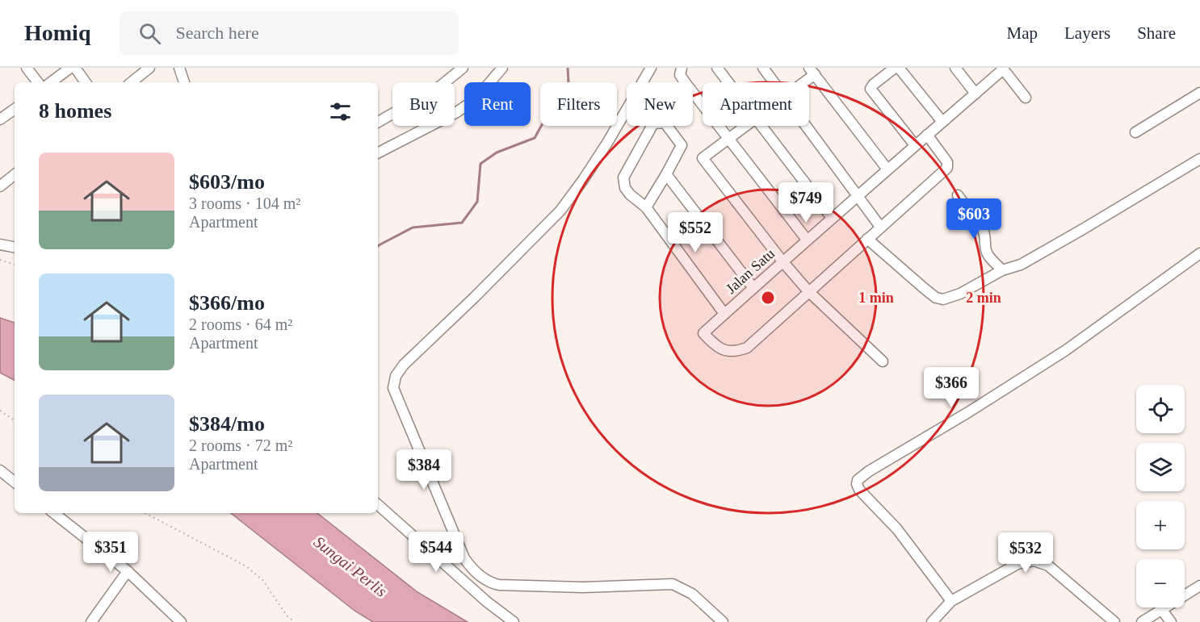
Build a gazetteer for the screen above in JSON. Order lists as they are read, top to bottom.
{
  "streets": {
    "street": ["Jalan Satu"]
  },
  "water": ["Sungai Perlis"],
  "page": {
    "header": "Homiq",
    "search": "Search here",
    "nav": ["Map", "Layers", "Share"],
    "chip": [
      "Buy",
      "Rent",
      "Filters",
      "New",
      "Apartment"
    ],
    "heading": "8 homes",
    "list": [
      {
        "name": "$603/mo",
        "note": "3 rooms · 104 m² · Apartment"
      },
      {
        "name": "$366/mo",
        "note": "2 rooms · 64 m² · Apartment"
      },
      {
        "name": "$384/mo",
        "note": "2 rooms · 72 m² · Apartment"
      }
    ],
    "price": [
      "$749",
      "$603",
      "$552",
      "$366",
      "$384",
      "$351",
      "$544",
      "$532"
    ],
    "map_buttons": ["+", "−"]
  },
  "rings": ["1 min", "2 min"]
}
